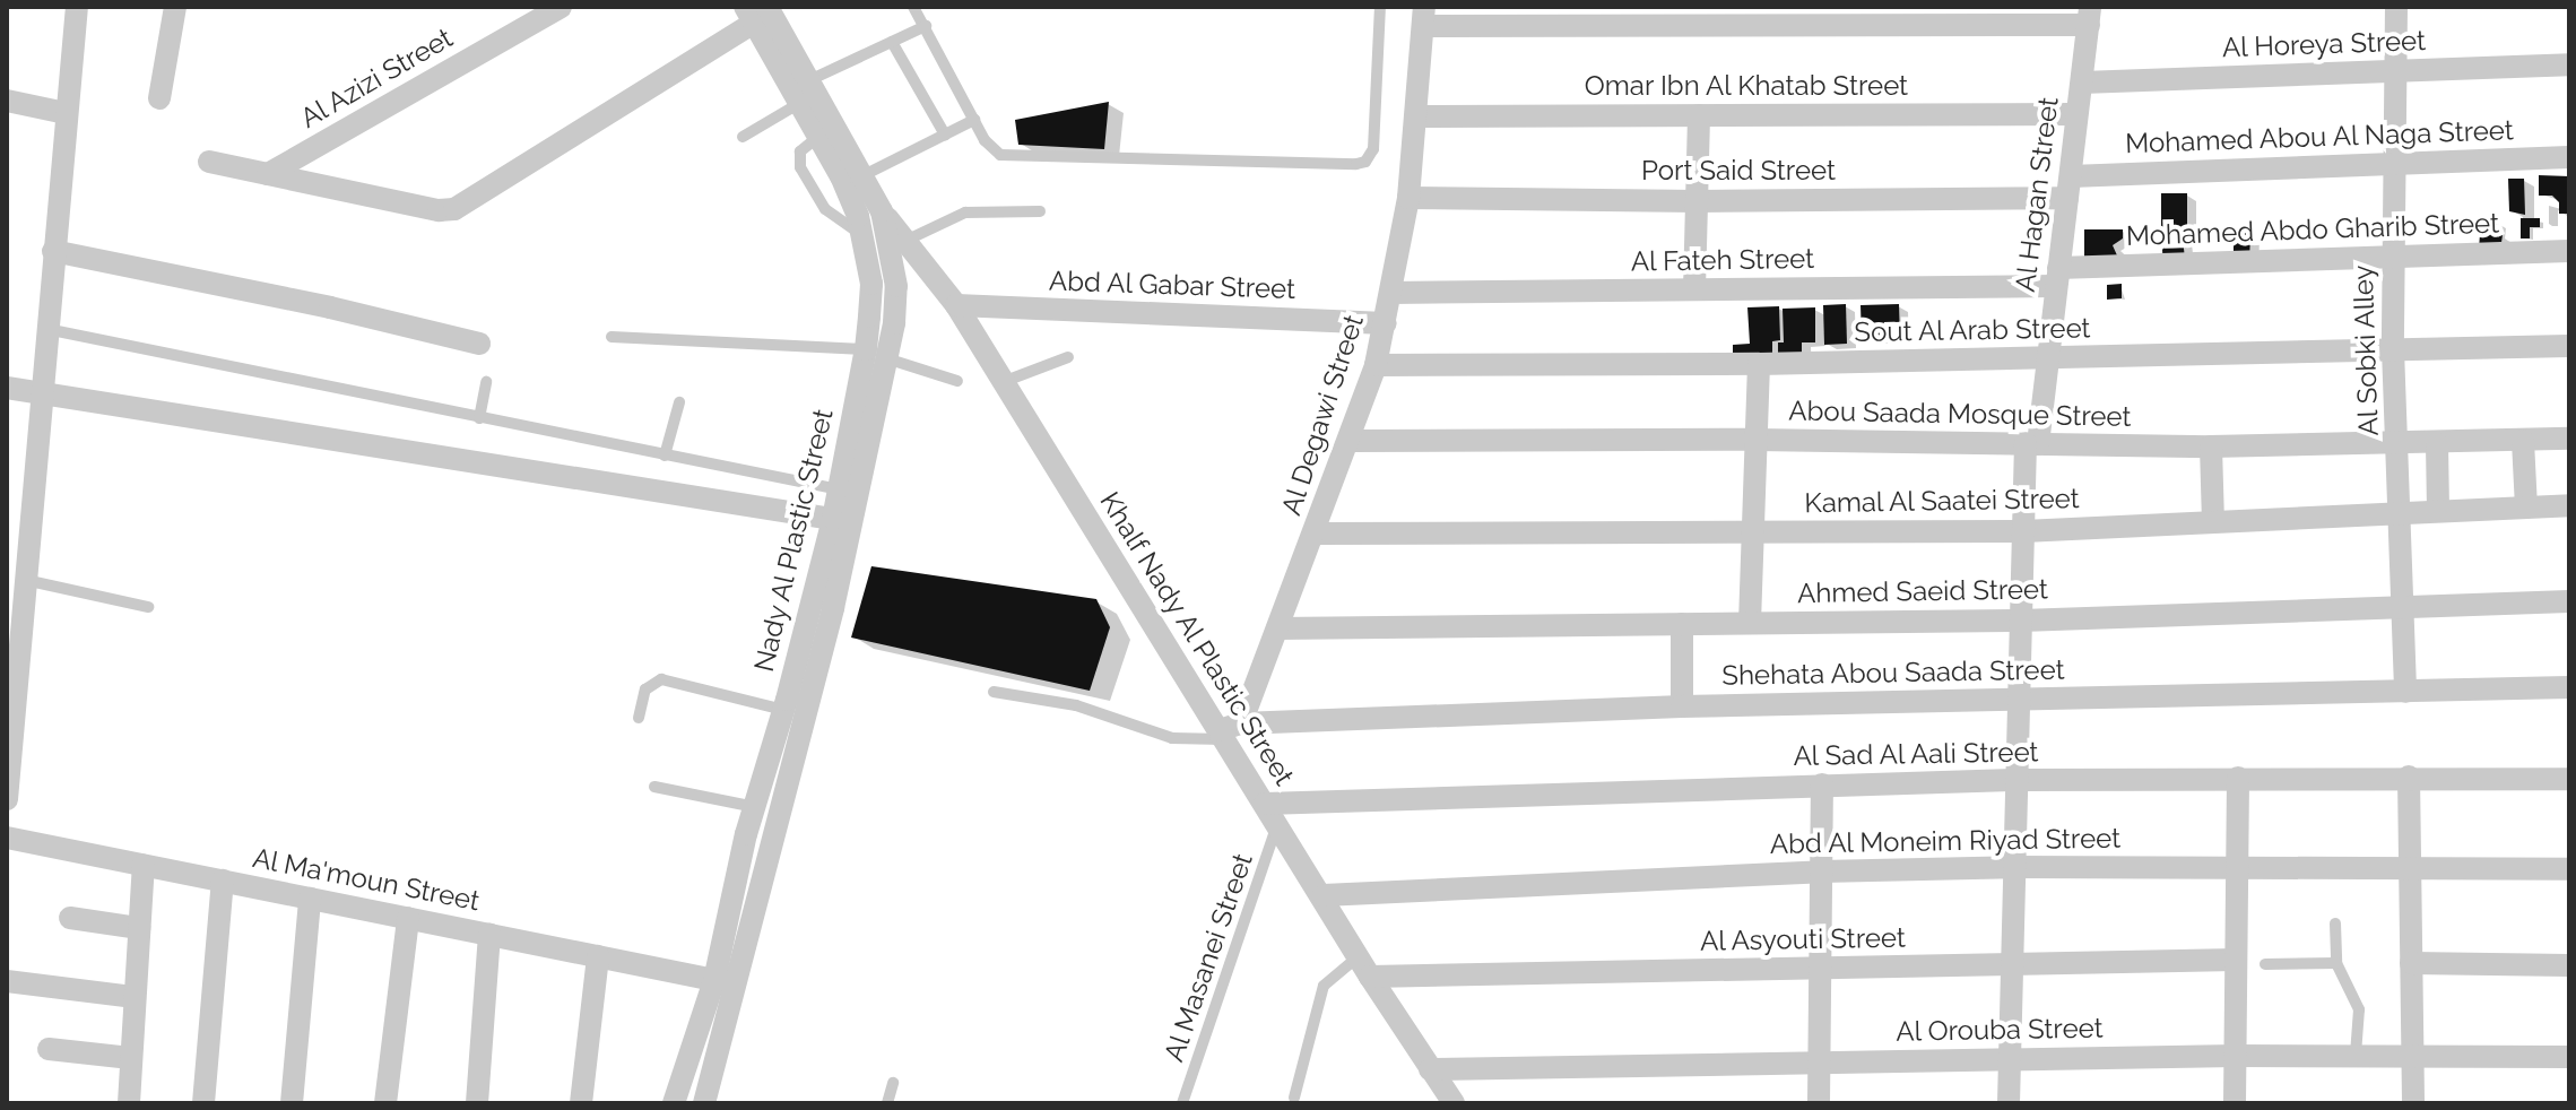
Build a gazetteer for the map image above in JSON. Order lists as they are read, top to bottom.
{
  "streets": {
    "street": [
      "Al Horeya Street",
      "Al Azizi Street",
      "Omar Ibn Al Khatab Street",
      "Mohamed Abou Al Naga Street",
      "Port Said Street",
      "Al Hagan Street",
      "Mohamed Abdo Gharib Street",
      "Al Fateh Street",
      "Abd Al Gabar Street",
      "Sout Al Arab Street",
      "Al Sobki Alley",
      "Abou Saada Mosque Street",
      "Al Degawi Street",
      "Kamal Al Saatei Street",
      "Nady Al Plastic Street",
      "Ahmed Saeid Street",
      "Khalf Nady Al Plastic Street",
      "Shehata Abou Saada Street",
      "Al Sad Al Aali Street",
      "Abd Al Moneim Riyad Street",
      "Al Ma'moun Street",
      "Al Asyouti Street",
      "Al Orouba Street"
    ],
    "lane": ["Al Masanei Street"]
  },
  "crossings": [
    ["Al Horeya Street", "Al Hagan Street"],
    ["Al Horeya Street", "Al Sobki Alley"],
    ["Omar Ibn Al Khatab Street", "Al Hagan Street"],
    ["Omar Ibn Al Khatab Street", "Al Degawi Street"],
    ["Mohamed Abou Al Naga Street", "Port Said Street"],
    ["Mohamed Abou Al Naga Street", "Al Hagan Street"],
    ["Mohamed Abou Al Naga Street", "Al Sobki Alley"],
    ["Port Said Street", "Al Hagan Street"],
    ["Port Said Street", "Al Degawi Street"],
    ["Al Hagan Street", "Mohamed Abdo Gharib Street"],
    ["Al Hagan Street", "Al Fateh Street"],
    ["Al Hagan Street", "Sout Al Arab Street"],
    ["Al Hagan Street", "Abou Saada Mosque Street"],
    ["Al Hagan Street", "Kamal Al Saatei Street"],
    ["Al Hagan Street", "Ahmed Saeid Street"],
    ["Al Hagan Street", "Shehata Abou Saada Street"],
    ["Al Hagan Street", "Al Sad Al Aali Street"],
    ["Al Hagan Street", "Abd Al Moneim Riyad Street"],
    ["Al Hagan Street", "Al Asyouti Street"],
    ["Al Hagan Street", "Al Orouba Street"],
    ["Mohamed Abdo Gharib Street", "Al Fateh Street"],
    ["Mohamed Abdo Gharib Street", "Al Sobki Alley"],
    ["Al Fateh Street", "Al Degawi Street"],
    ["Abd Al Gabar Street", "Al Degawi Street"],
    ["Abd Al Gabar Street", "Khalf Nady Al Plastic Street"],
    ["Sout Al Arab Street", "Al Sobki Alley"],
    ["Sout Al Arab Street", "Al Degawi Street"],
    ["Al Sobki Alley", "Abou Saada Mosque Street"],
    ["Al Sobki Alley", "Kamal Al Saatei Street"],
    ["Al Sobki Alley", "Ahmed Saeid Street"],
    ["Al Sobki Alley", "Shehata Abou Saada Street"],
    ["Abou Saada Mosque Street", "Al Degawi Street"],
    ["Al Degawi Street", "Kamal Al Saatei Street"],
    ["Al Degawi Street", "Ahmed Saeid Street"],
    ["Al Degawi Street", "Khalf Nady Al Plastic Street"],
    ["Al Degawi Street", "Shehata Abou Saada Street"],
    ["Nady Al Plastic Street", "Khalf Nady Al Plastic Street"],
    ["Nady Al Plastic Street", "Al Ma'moun Street"],
    ["Khalf Nady Al Plastic Street", "Shehata Abou Saada Street"],
    ["Khalf Nady Al Plastic Street", "Al Sad Al Aali Street"],
    ["Khalf Nady Al Plastic Street", "Abd Al Moneim Riyad Street"],
    ["Khalf Nady Al Plastic Street", "Al Asyouti Street"],
    ["Khalf Nady Al Plastic Street", "Al Masanei Street"],
    ["Khalf Nady Al Plastic Street", "Al Orouba Street"]
  ]
}
